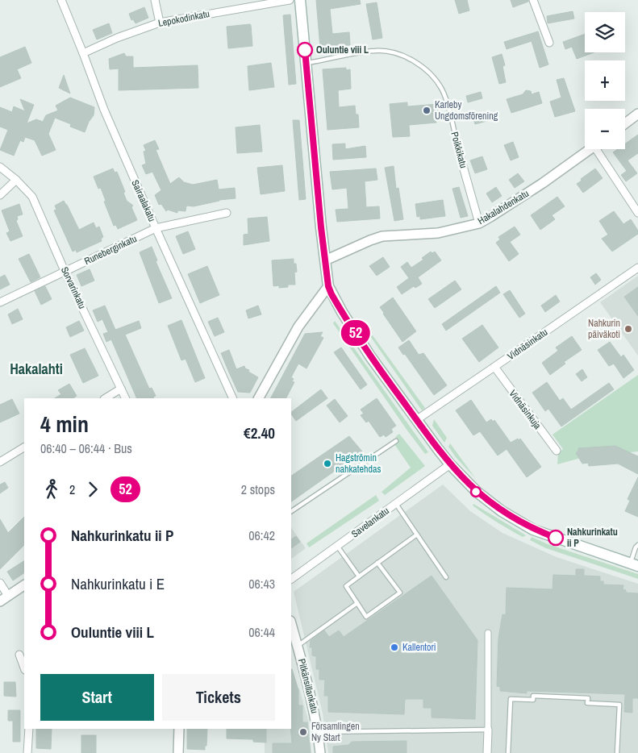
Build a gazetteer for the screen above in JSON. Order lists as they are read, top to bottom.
{
  "streets": {
    "street": [
      "Lepokodinkatu",
      "Poikkikatu",
      "Sairaalakatu",
      "Hakalahdenkatu",
      "Runeberginkatu",
      "Sorvarinkatu",
      "Vidnäsinkatu",
      "Vidnäsinkuja",
      "Savelankatu",
      "Pitkänsillankatu"
    ]
  },
  "crossings": [
    ["Lepokodinkatu", "Sairaalakatu"],
    ["Poikkikatu", "Hakalahdenkatu"],
    ["Sairaalakatu", "Runeberginkatu"],
    ["Runeberginkatu", "Sorvarinkatu"],
    ["Vidnäsinkatu", "Vidnäsinkuja"]
  ],
  "districts": ["Hakalahti"],
  "places": [
    "Ouluntie viii L",
    "Karleby Ungdomsförening",
    "Nahkurin päiväkoti",
    "Hagströmin nahkatehdas",
    "Nahkurinkatu ii P",
    "Kallentori",
    "Församlingen Ny Start"
  ],
  "lines": ["bus line 52"],
  "page": {
    "on_map": "52",
    "map_buttons": ["+", "−"],
    "heading": ["4 min", "06:40 – 06:44 · Bus", "€2.40"],
    "legs": ["2", "52", "2 stops"],
    "list": [
      {
        "name": "Nahkurinkatu ii P",
        "value": "06:42"
      },
      {
        "name": "Nahkurinkatu i E",
        "value": "06:43"
      },
      {
        "name": "Ouluntie viii L",
        "value": "06:44"
      }
    ],
    "buttons": ["Start", "Tickets"]
  }
}
